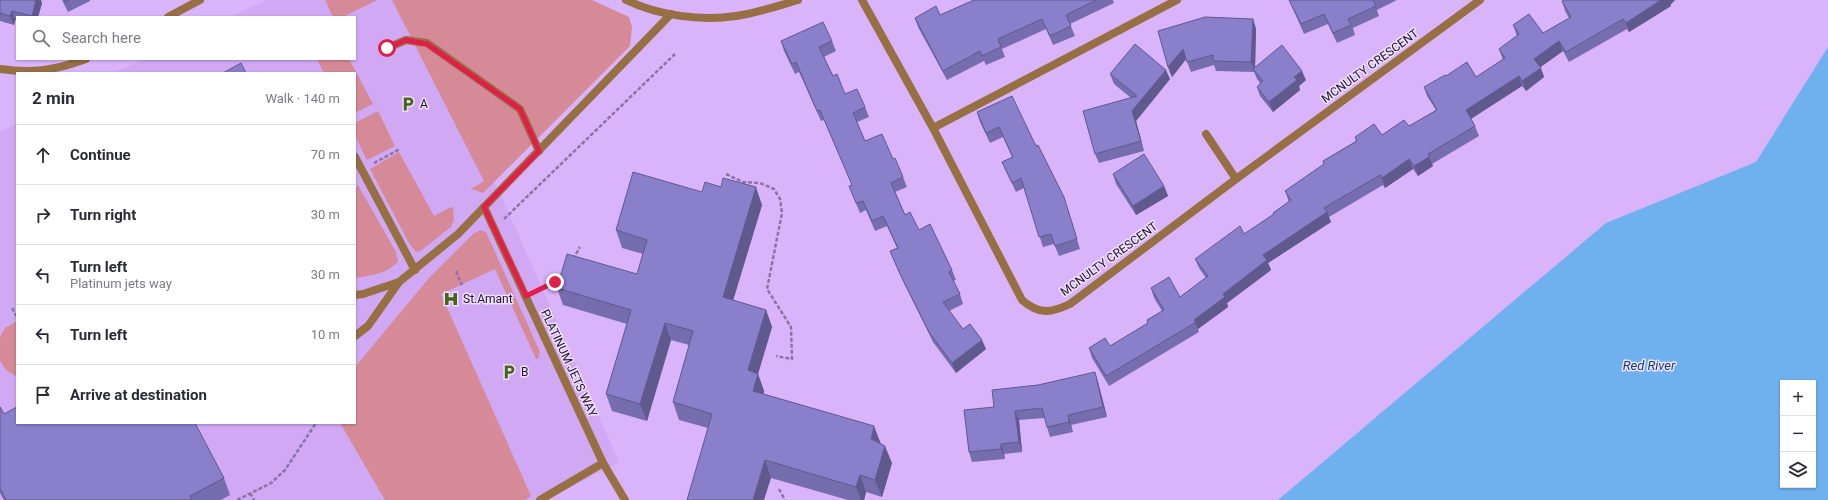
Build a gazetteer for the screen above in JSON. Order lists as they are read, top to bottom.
{
  "streets": {
    "street": ["MCNULTY CRESCENT", "PLATINUM JETS WAY"]
  },
  "water": ["Red River"],
  "places": {
    "parking": ["A", "B"],
    "hospital": ["St.Amant"]
  },
  "page": {
    "search": "Search here",
    "heading": ["2 min", "Walk · 140 m"],
    "list": [
      ["Continue", "70 m"],
      ["Turn right", "30 m"],
      ["Turn left", "Platinum jets way", "30 m"],
      ["Turn left", "10 m"],
      "Arrive at destination"
    ],
    "map_buttons": ["+", "−"]
  }
}
